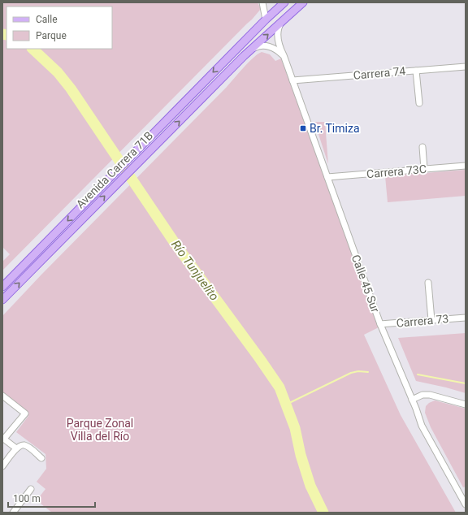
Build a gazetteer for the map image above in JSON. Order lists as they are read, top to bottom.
{
  "streets": {
    "main road": ["Avenida Carrera 71B"],
    "street": [
      "Carrera 74",
      "Carrera 73C",
      "Calle 45 Sur",
      "Carrera 73"
    ]
  },
  "crossings": [
    ["Carrera 74", "Calle 45 Sur"],
    ["Avenida Carrera 71B", "Calle 45 Sur"],
    ["Carrera 73C", "Calle 45 Sur"],
    ["Calle 45 Sur", "Carrera 73"]
  ],
  "water": ["Río Tunjuelito"],
  "parks": ["Parque Zonal Villa del Río"],
  "places": {
    "transit": ["Br. Timiza"]
  },
  "legend": ["Calle", "Parque"],
  "scale_bar": "100 m"
}
